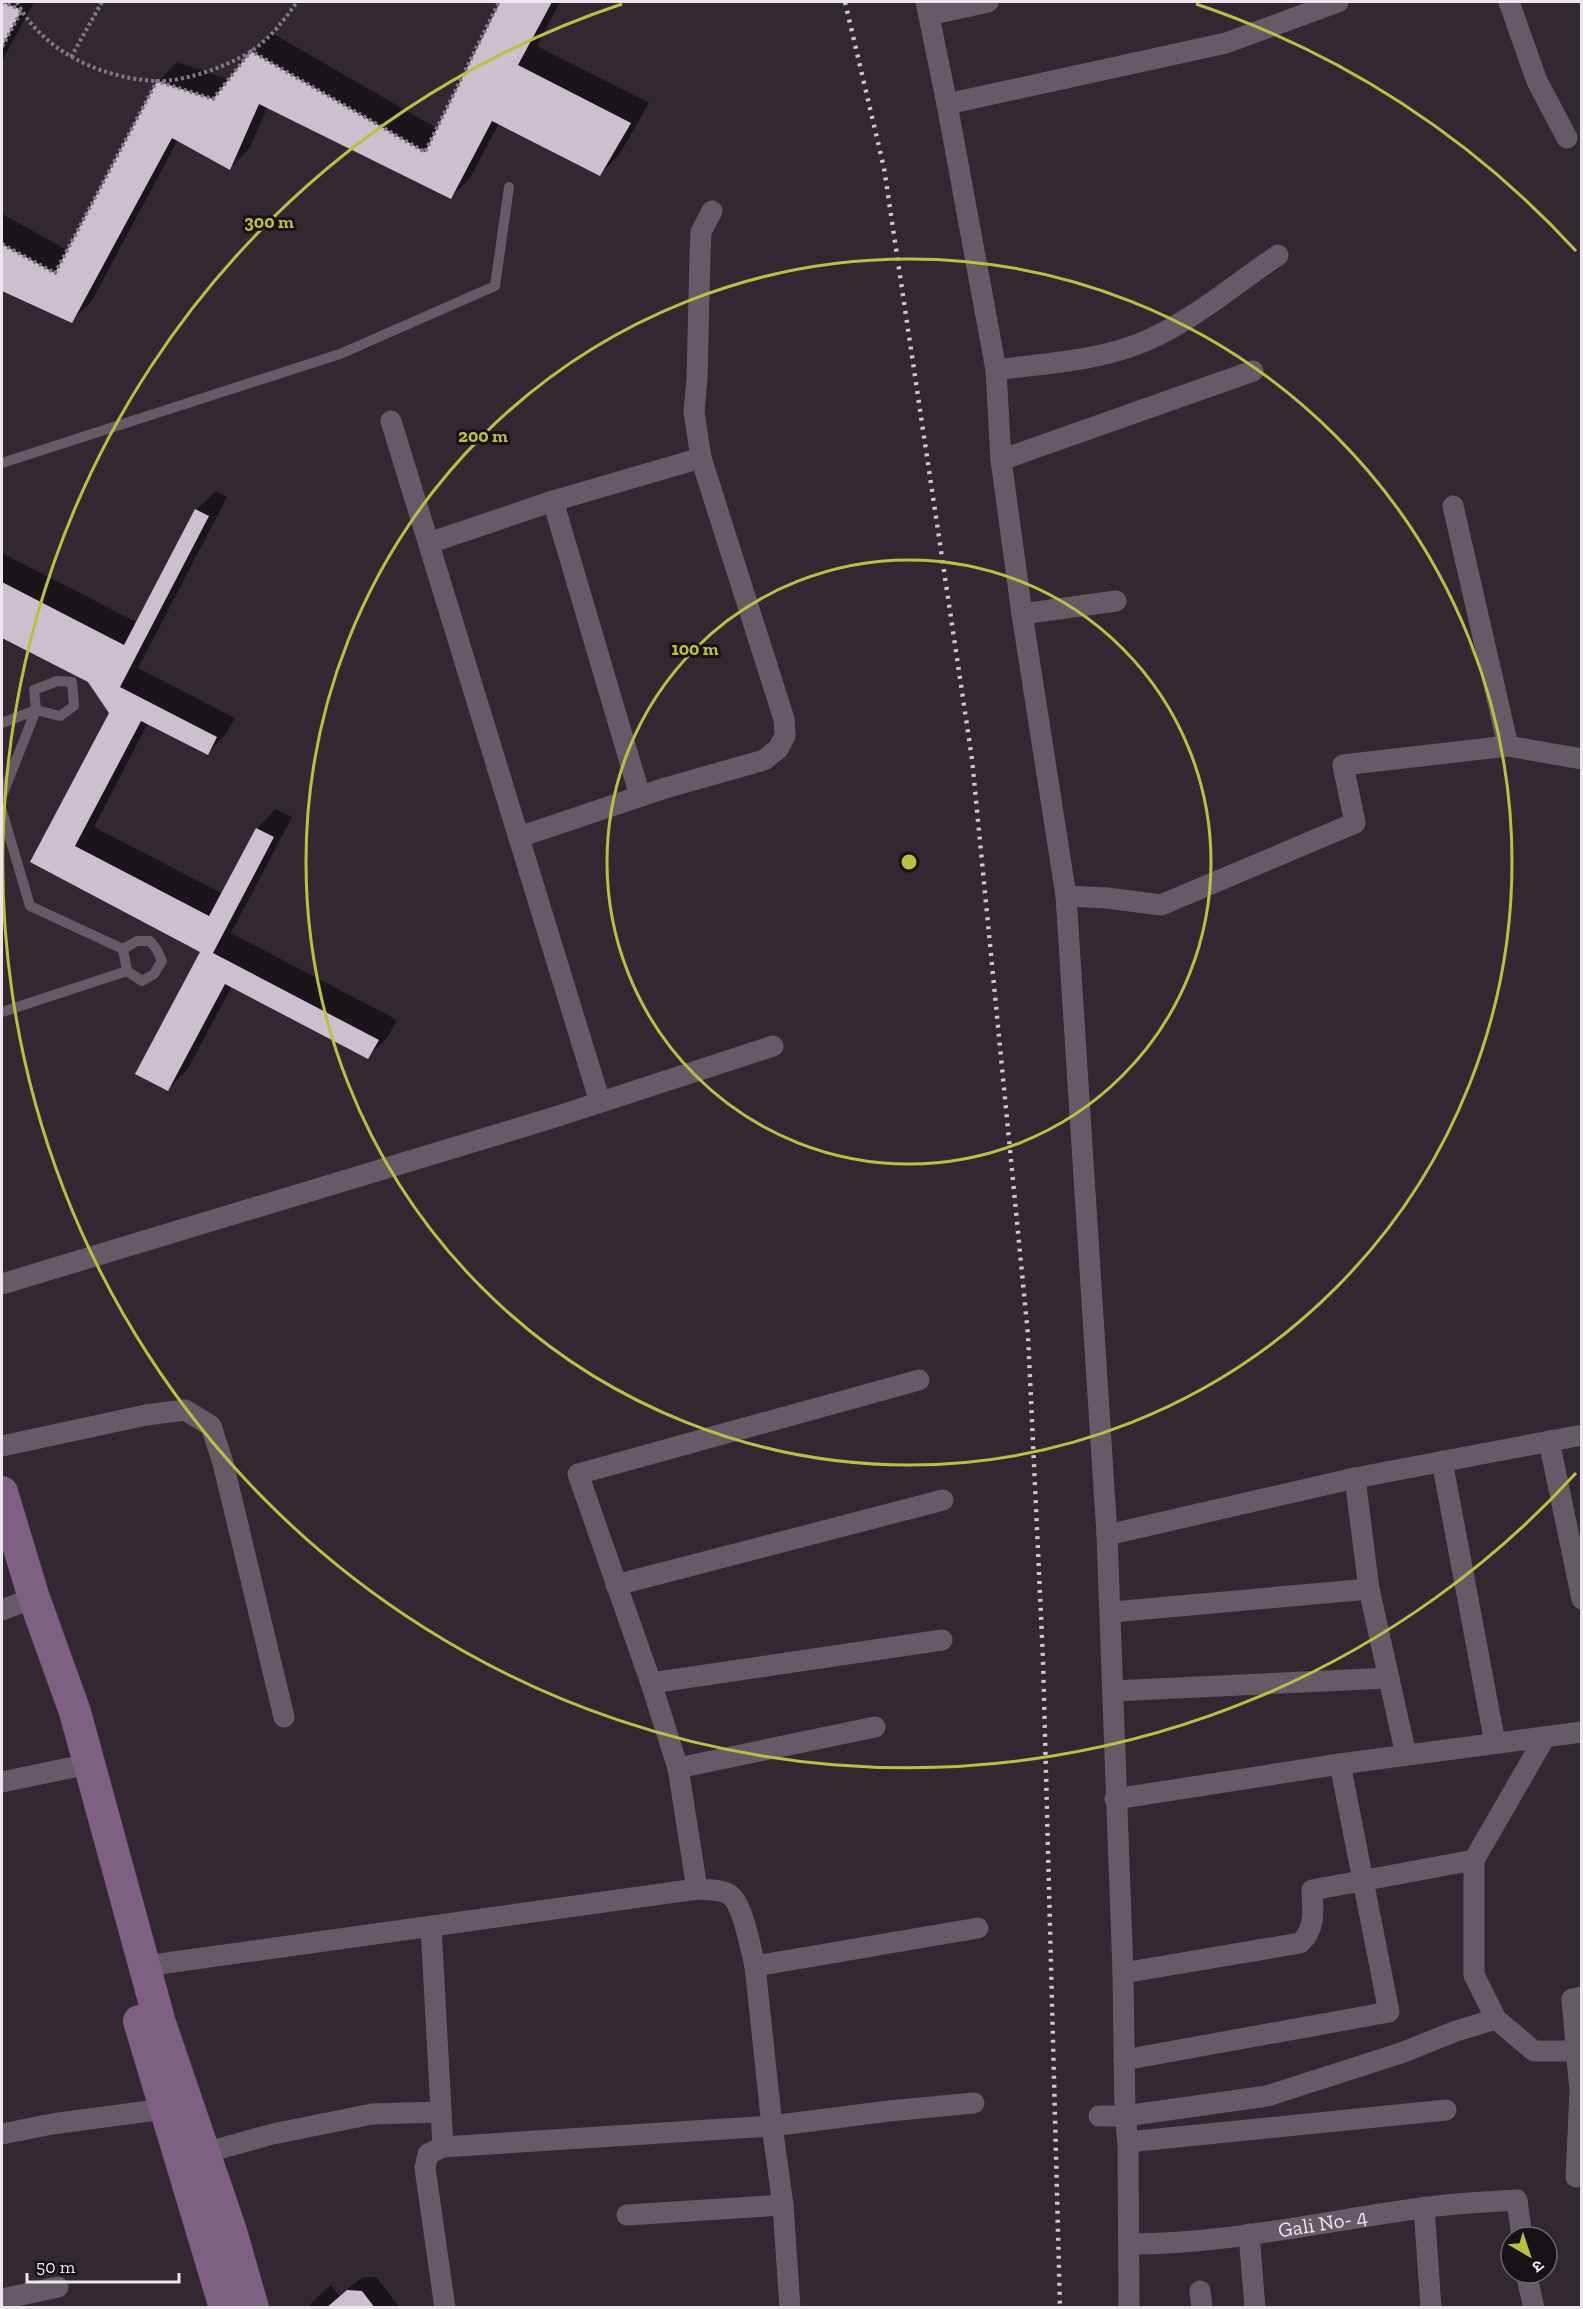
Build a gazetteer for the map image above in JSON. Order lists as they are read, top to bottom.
{
  "streets": {
    "street": ["Gali No- 4"]
  },
  "scale_bar": "50 m",
  "north": "bottom right",
  "rings": ["300 m", "200 m", "100 m"]
}
